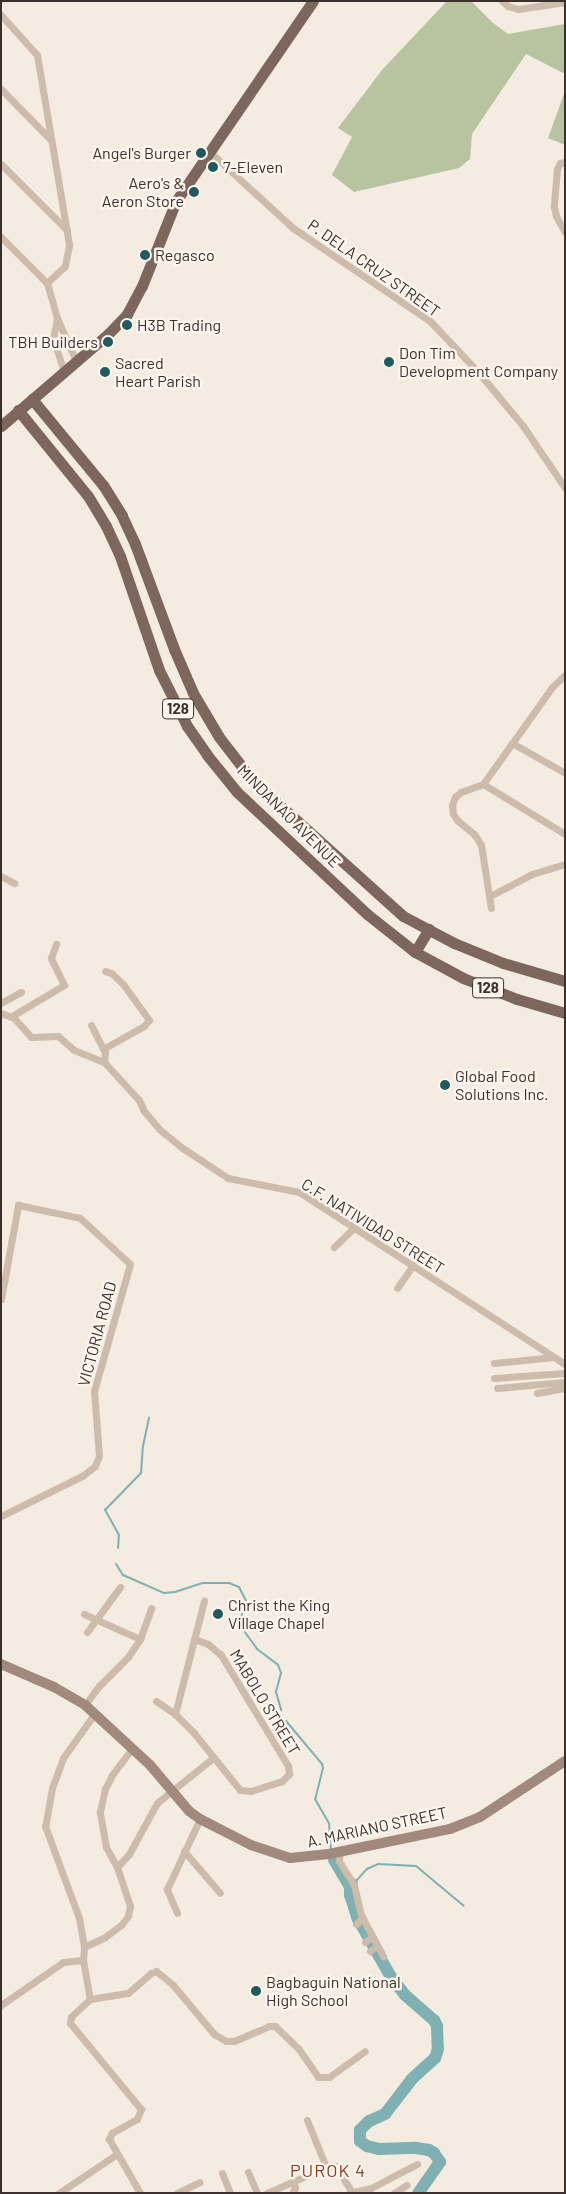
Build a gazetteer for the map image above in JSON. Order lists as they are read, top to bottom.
{
  "streets": {
    "main road": ["128", "MINDANAO AVENUE"],
    "street": [
      "P. DELA CRUZ STREET",
      "C.F. NATIVIDAD STREET",
      "VICTORIA ROAD",
      "MABOLO STREET",
      "A. MARIANO STREET"
    ]
  },
  "districts": ["PUROK 4"],
  "places": [
    "Angel's Burger",
    "7-Eleven",
    "Aero's & Aeron Store",
    "Regasco",
    "H3B Trading",
    "TBH Builders",
    "Don Tim Development Company",
    "Sacred Heart Parish",
    "Global Food Solutions Inc.",
    "Christ the King Village Chapel",
    "Bagbaguin National High School"
  ]
}
